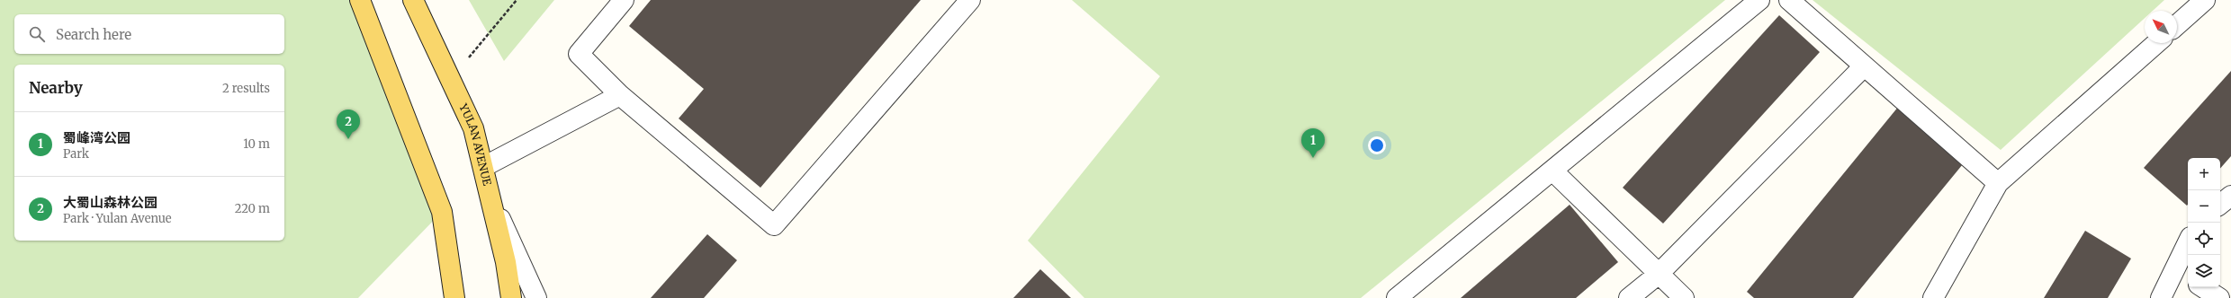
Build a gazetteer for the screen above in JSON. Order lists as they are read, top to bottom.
{
  "streets": {
    "main road": ["YULAN AVENUE"]
  },
  "north": "top left",
  "page": {
    "search": "Search here",
    "heading": ["Nearby", "2 results"],
    "pins": ["2", "1"],
    "list": [
      {
        "mark": "1",
        "name": "蜀峰湾公园",
        "note": "Park",
        "value": "10 m"
      },
      {
        "mark": "2",
        "name": "大蜀山森林公园",
        "note": "Park · Yulan Avenue",
        "value": "220 m"
      }
    ],
    "map_buttons": ["+", "−"]
  }
}
